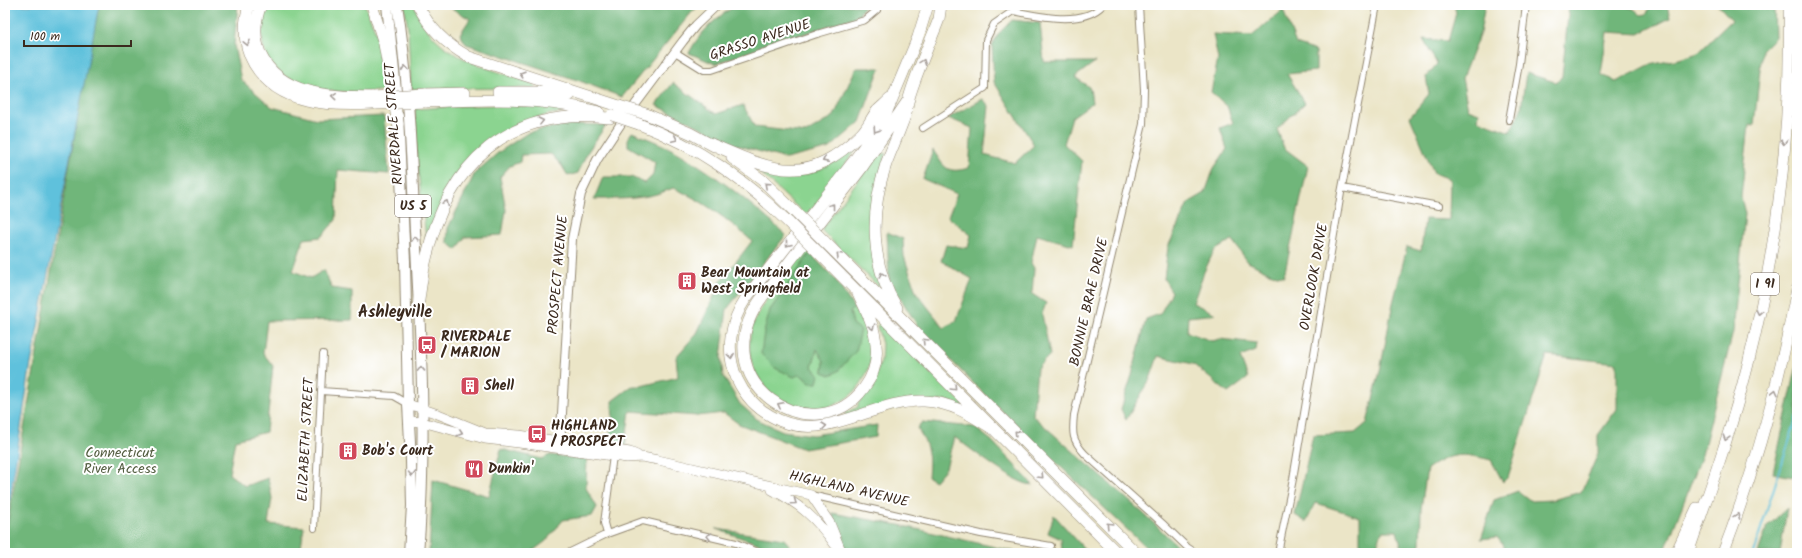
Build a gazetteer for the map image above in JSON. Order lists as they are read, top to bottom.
{
  "streets": {
    "highway": ["I 91"],
    "main road": ["RIVERDALE STREET", "US 5", "HIGHLAND AVENUE"],
    "street": [
      "GRASSO AVENUE",
      "PROSPECT AVENUE",
      "OVERLOOK DRIVE",
      "BONNIE BRAE DRIVE",
      "ELIZABETH STREET"
    ]
  },
  "crossings": [
    ["GRASSO AVENUE", "PROSPECT AVENUE"],
    ["RIVERDALE STREET", "HIGHLAND AVENUE"],
    ["PROSPECT AVENUE", "HIGHLAND AVENUE"]
  ],
  "districts": ["Ashleyville"],
  "parks": ["Connecticut River Access"],
  "places": {
    "building": ["Bear Mountain at West Springfield", "Shell", "Bob's Court"],
    "bus stop": ["RIVERDALE / MARION", "HIGHLAND / PROSPECT"],
    "restaurant": ["Dunkin'"]
  },
  "scale_bar": "100 m"
}
